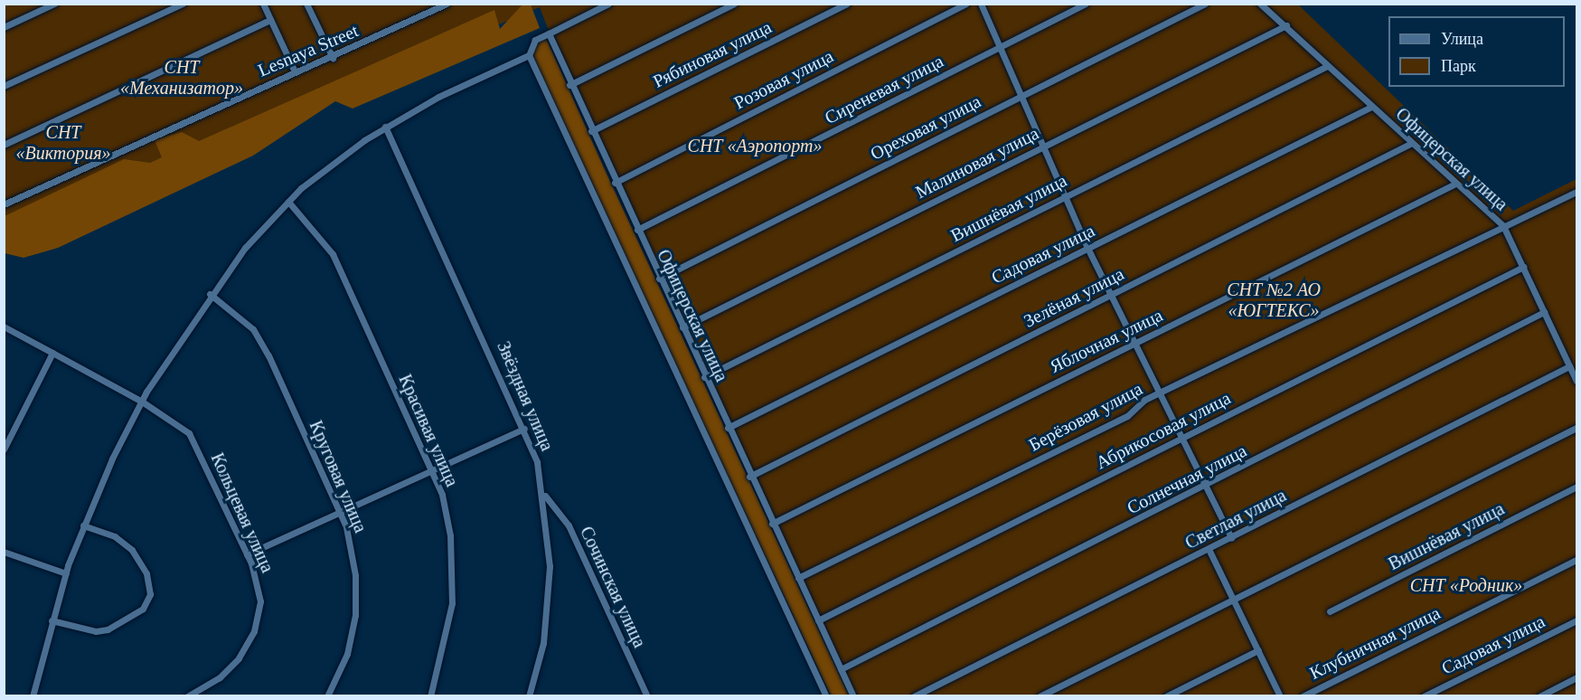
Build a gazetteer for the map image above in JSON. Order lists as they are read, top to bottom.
{
  "streets": {
    "street": [
      "Lesnaya Street",
      "Рябиновая улица",
      "Розовая улица",
      "Сиреневая улица",
      "Ореховая улица",
      "Офицерская улица",
      "Малиновая улица",
      "Вишнёвая улица",
      "Садовая улица",
      "Зелёная улица",
      "Яблочная улица",
      "Звёздная улица",
      "Берёзовая улица",
      "Красивая улица",
      "Абрикосовая улица",
      "Круговая улица",
      "Солнечная улица",
      "Кольцевая улица",
      "Светлая улица",
      "Сочинская улица",
      "Клубничная улица"
    ]
  },
  "crossings": [
    ["Рябиновая улица", "Офицерская улица"],
    ["Розовая улица", "Офицерская улица"],
    ["Сиреневая улица", "Офицерская улица"],
    ["Ореховая улица", "Офицерская улица"],
    ["Офицерская улица", "Малиновая улица"],
    ["Офицерская улица", "Вишнёвая улица"],
    ["Офицерская улица", "Садовая улица"],
    ["Офицерская улица", "Зелёная улица"],
    ["Офицерская улица", "Яблочная улица"],
    ["Офицерская улица", "Берёзовая улица"],
    ["Офицерская улица", "Абрикосовая улица"],
    ["Офицерская улица", "Солнечная улица"],
    ["Звёздная улица", "Сочинская улица"]
  ],
  "parks": [
    "СНТ «Механизатор»",
    "СНТ «Виктория»",
    "СНТ «Аэропорт»",
    "СНТ №2 АО «ЮГТЕКС»",
    "СНТ «Родник»"
  ],
  "legend": ["Улица", "Парк"]
}
